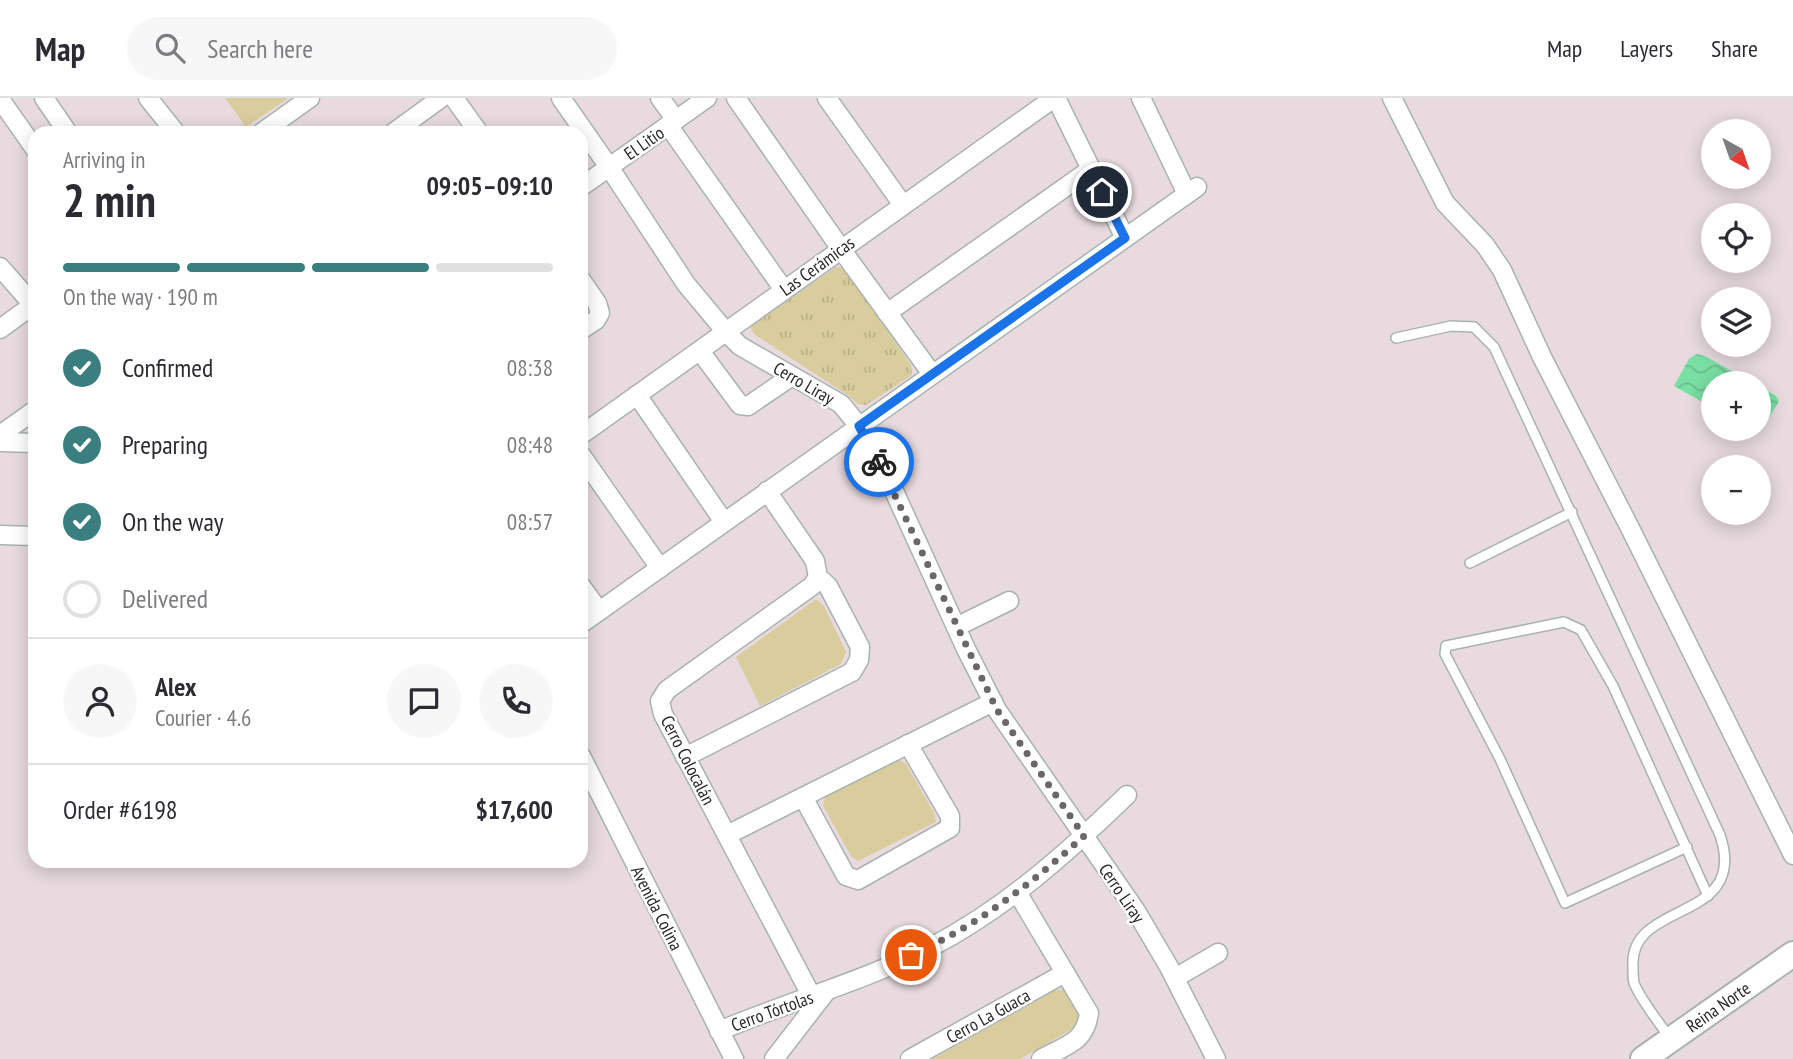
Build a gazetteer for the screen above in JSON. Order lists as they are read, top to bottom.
{
  "streets": {
    "street": [
      "El Litio",
      "Las Cerámicas",
      "Cerro Liray",
      "Cerro Colocalán",
      "Avenida Colina",
      "Reina Norte",
      "Cerro Tórtolas",
      "Cerro La Guaca"
    ]
  },
  "crossings": [
    ["El Litio", "Cerro Liray"],
    ["Las Cerámicas", "Cerro Liray"],
    ["Cerro Liray", "Cerro Tórtolas"],
    ["Cerro Colocalán", "Cerro Tórtolas"],
    ["Avenida Colina", "Cerro Tórtolas"]
  ],
  "north": "bottom right",
  "page": {
    "header": "Map",
    "search": "Search here",
    "nav": ["Map", "Layers", "Share"],
    "map_buttons": ["+", "−"],
    "heading": ["2 min", "Arriving in", "09:05–09:10"],
    "panel": [
      "Alex",
      "Courier · 4.6",
      "Order #6198",
      "$17,600"
    ],
    "bar": "On the way · 190 m",
    "list": [
      ["Confirmed", "08:38"],
      ["Preparing", "08:48"],
      ["On the way", "08:57"],
      "Delivered"
    ]
  }
}
